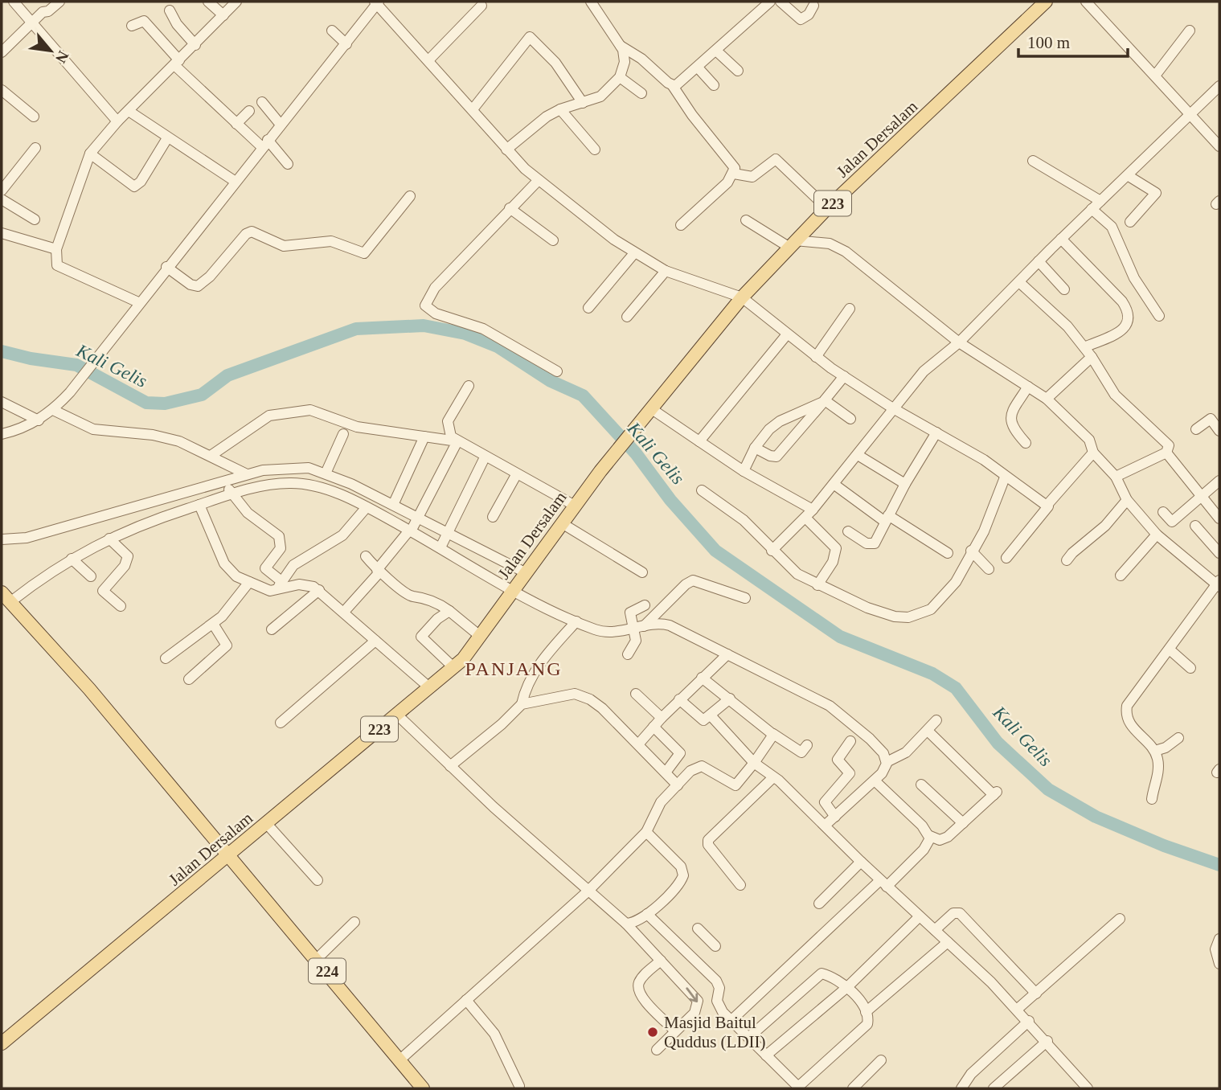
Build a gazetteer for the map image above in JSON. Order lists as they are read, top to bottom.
{
  "streets": {
    "main road": ["Jalan Dersalam", "223", "224"]
  },
  "crossings": [
    ["Jalan Dersalam", "224"]
  ],
  "districts": ["PANJANG"],
  "water": ["Kali Gelis"],
  "places": ["Masjid Baitul Quddus (LDII)"],
  "scale_bar": "100 m",
  "north": "bottom right"
}
